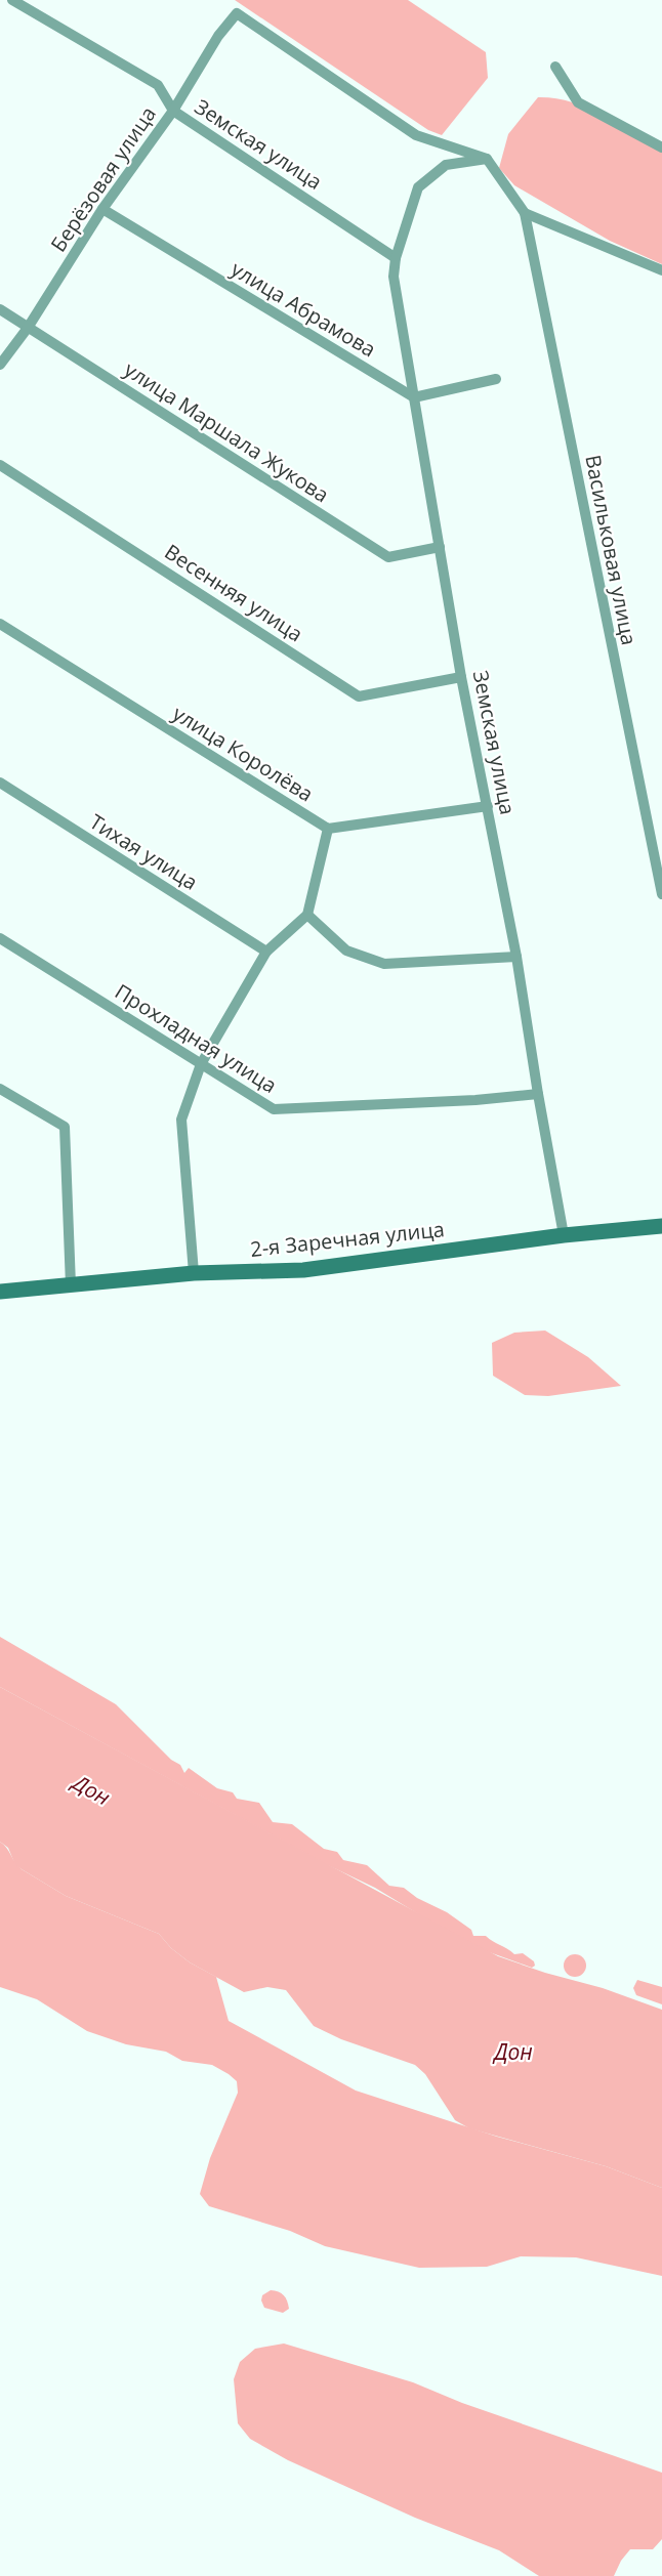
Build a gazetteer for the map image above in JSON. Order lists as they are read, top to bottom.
{
  "streets": {
    "street": [
      "Земская улица",
      "Берёзовая улица",
      "улица Абрамова",
      "улица Маршала Жукова",
      "Васильковая улица",
      "Весенняя улица",
      "улица Королёва",
      "Тихая улица",
      "Прохладная улица",
      "2-я Заречная улица"
    ]
  },
  "crossings": [
    ["Земская улица", "Берёзовая улица"],
    ["Земская улица", "улица Абрамова"],
    ["Земская улица", "улица Маршала Жукова"],
    ["Земская улица", "Весенняя улица"],
    ["Земская улица", "Прохладная улица"],
    ["Земская улица", "2-я Заречная улица"],
    ["Берёзовая улица", "улица Абрамова"],
    ["Берёзовая улица", "улица Маршала Жукова"]
  ],
  "water": ["Дон"]
}
